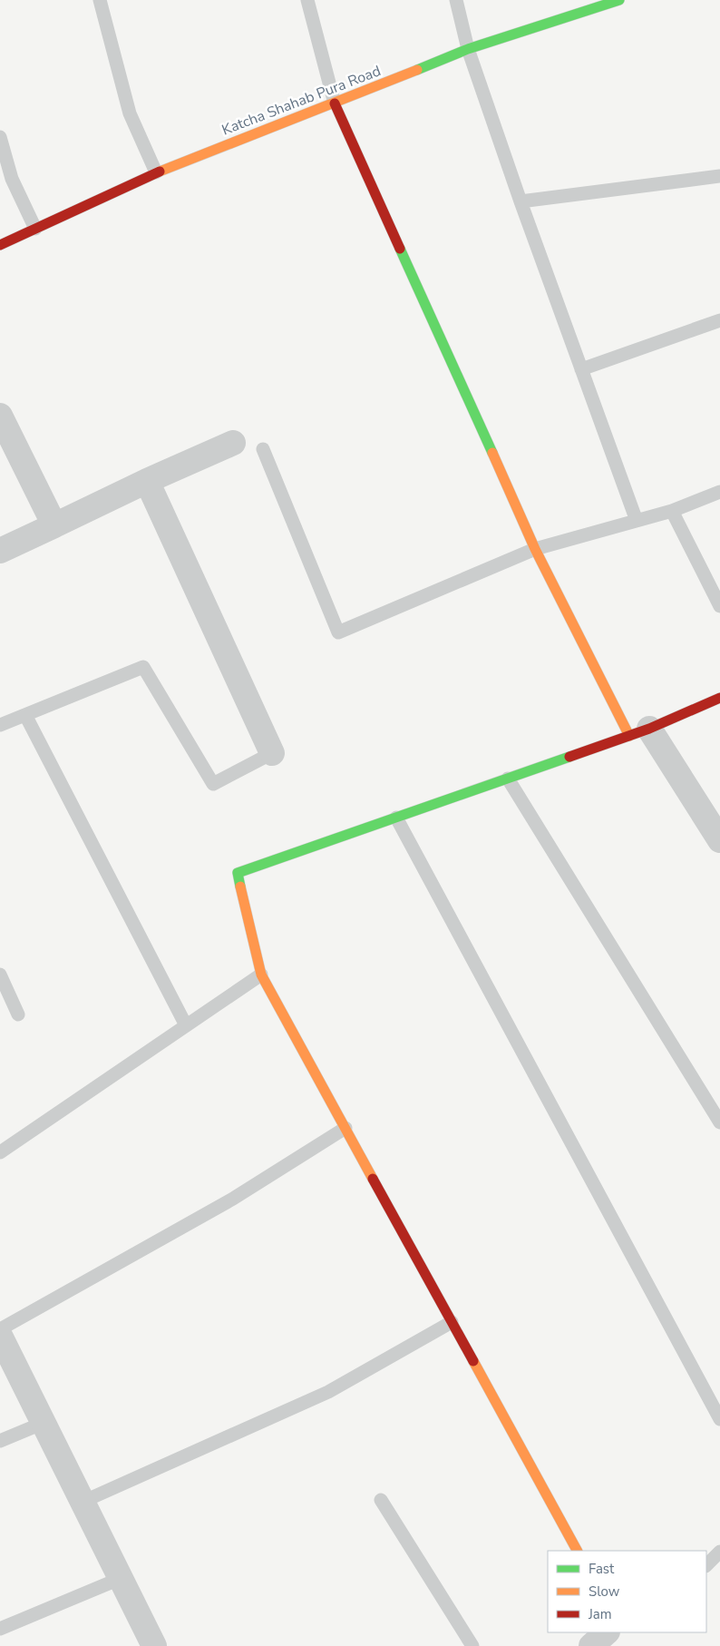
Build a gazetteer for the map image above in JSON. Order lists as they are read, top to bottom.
{
  "streets": {
    "street": ["Katcha Shahab Pura Road"]
  },
  "legend": ["Fast", "Slow", "Jam"]
}
